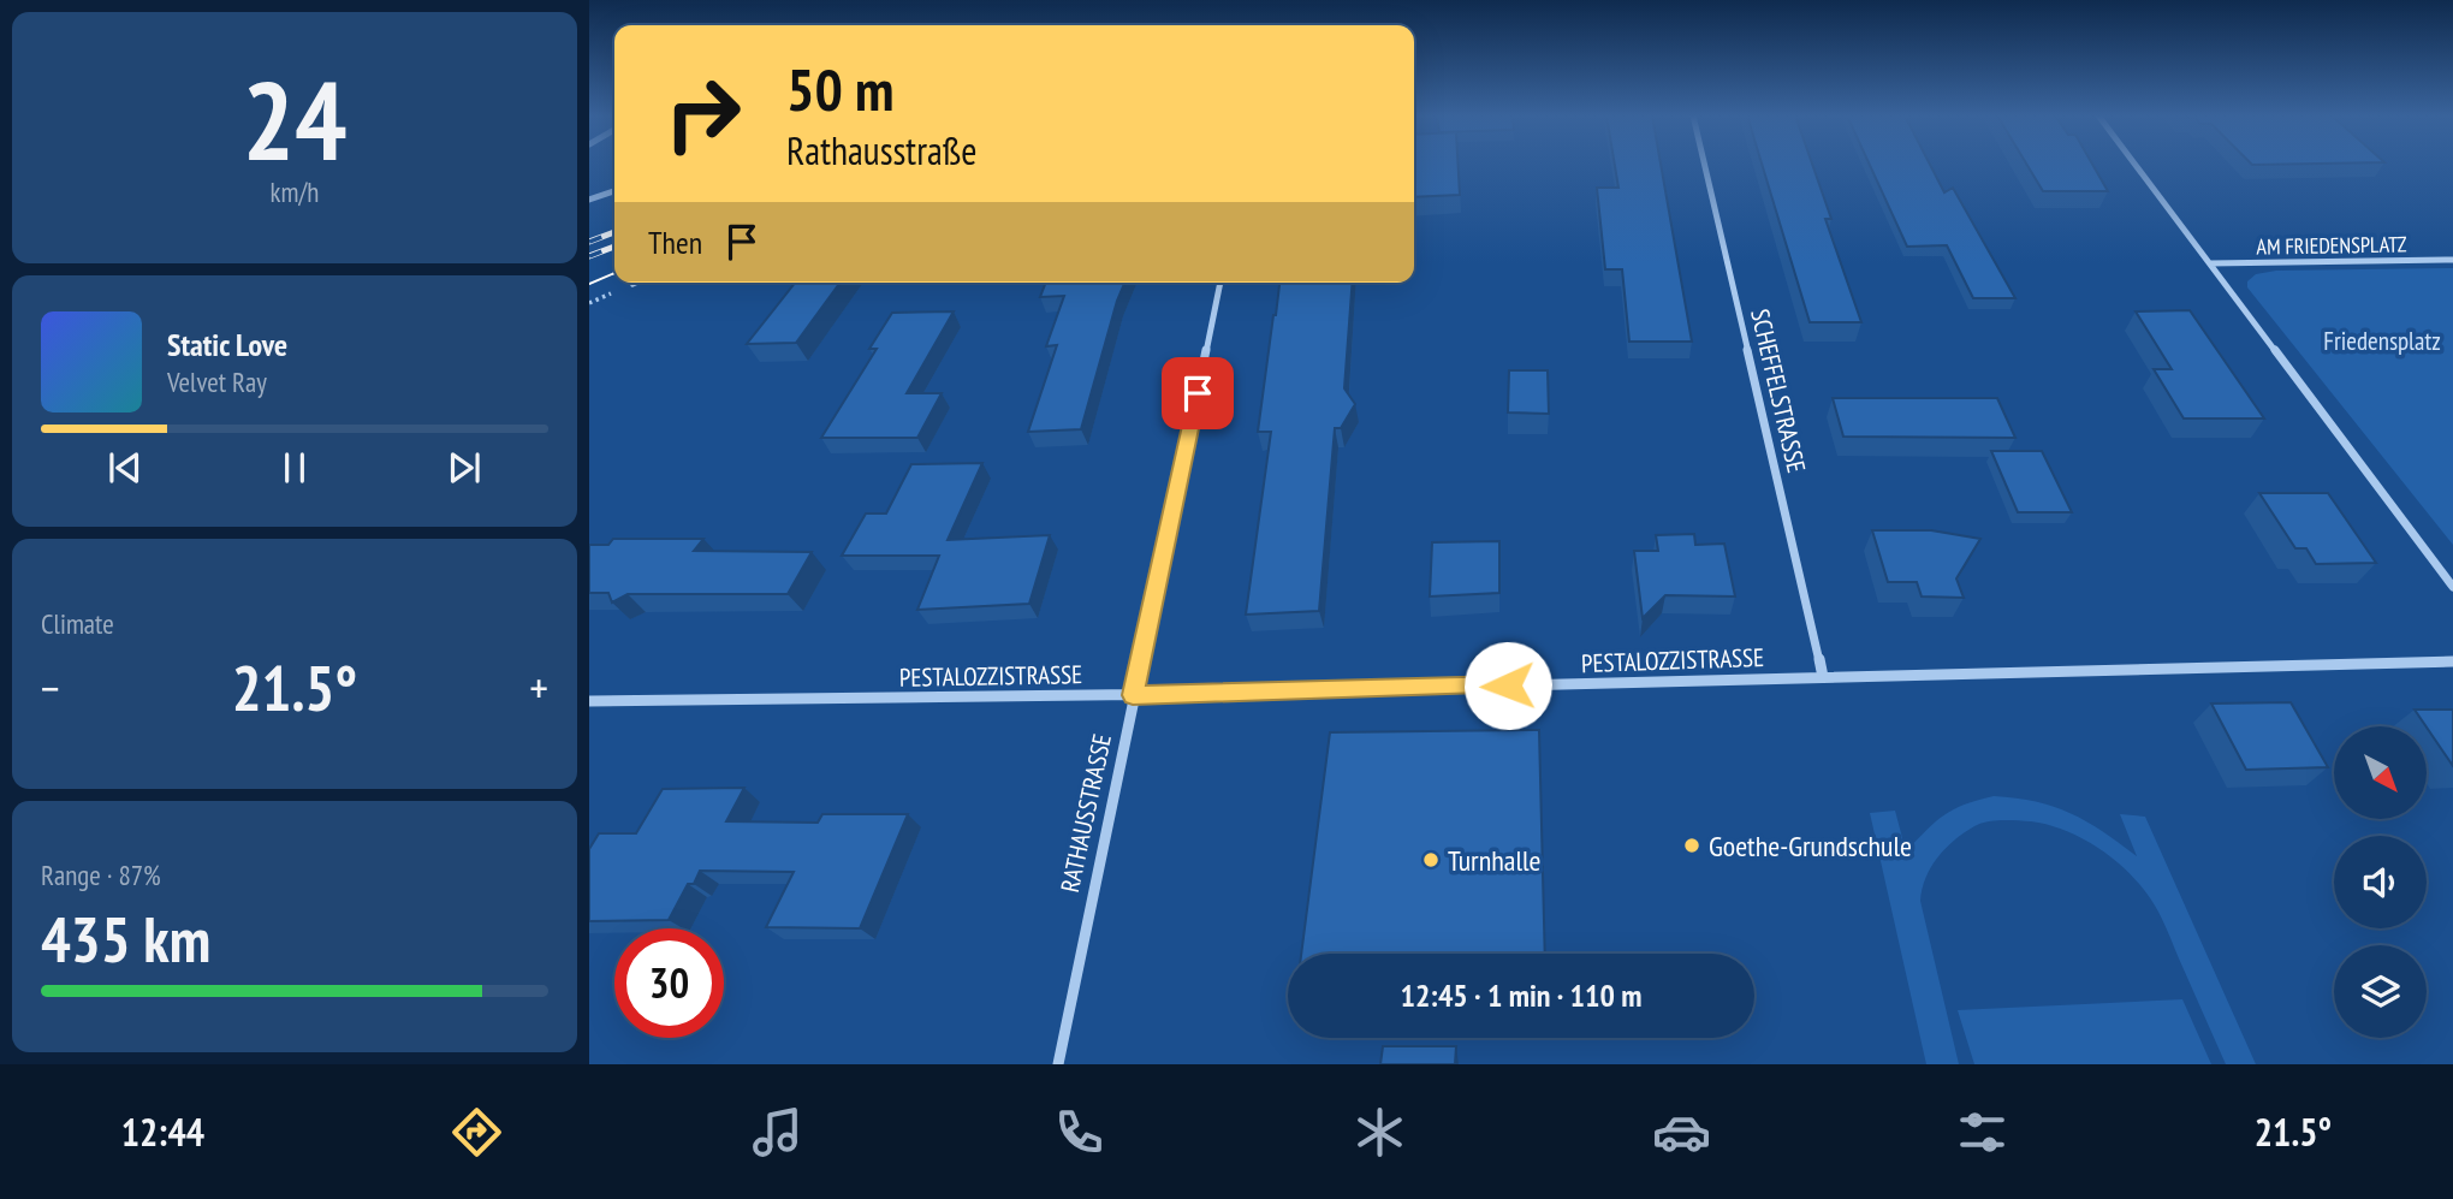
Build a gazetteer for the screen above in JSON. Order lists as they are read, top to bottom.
{
  "streets": {
    "street": [
      "AM FRIEDENSPLATZ",
      "SCHEFFELSTRASSE",
      "PESTALOZZISTRASSE",
      "RATHAUSSTRASSE"
    ]
  },
  "crossings": [
    ["SCHEFFELSTRASSE", "PESTALOZZISTRASSE"],
    ["PESTALOZZISTRASSE", "RATHAUSSTRASSE"]
  ],
  "parks": ["Friedensplatz"],
  "places": ["Goethe-Grundschule", "Turnhalle"],
  "north": "bottom right",
  "page": {
    "tile": [
      ["24", "km/h"],
      "Climate",
      ["Range · 87%", "435 km"]
    ],
    "turn": ["50 m", "Rathausstraße"],
    "then": "Then",
    "song": ["Static Love", "Velvet Ray"],
    "heat": ["−", "21.5°", "+"],
    "limit": "30",
    "trip": "12:45 · 1 min · 110 m",
    "tabs": ["12:44", "21.5°"]
  }
}
